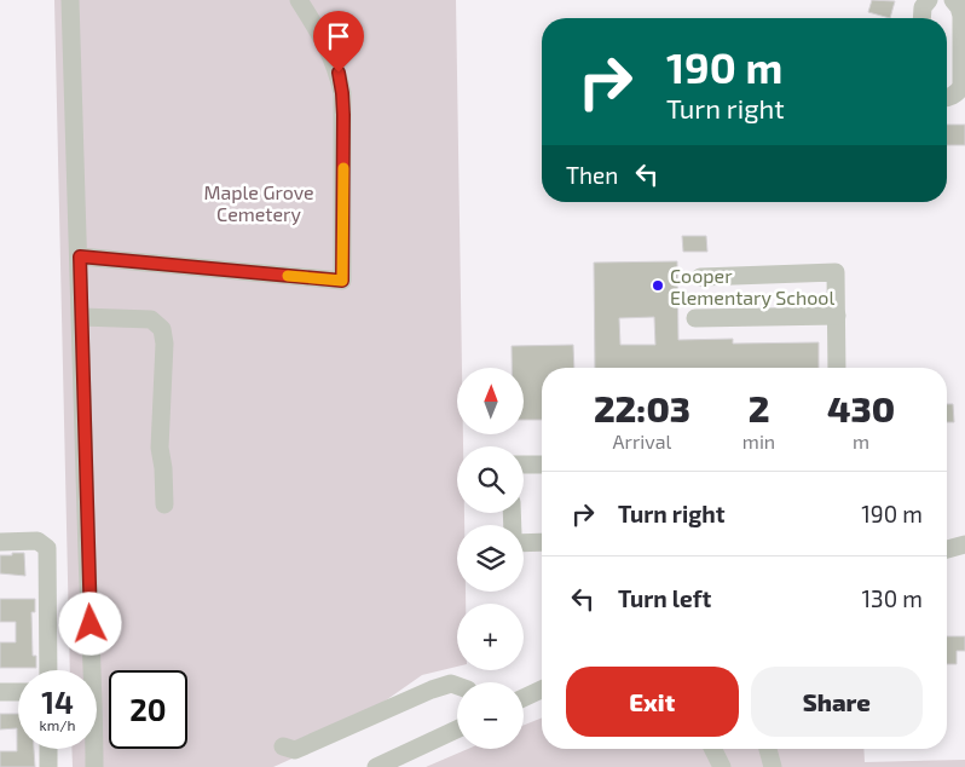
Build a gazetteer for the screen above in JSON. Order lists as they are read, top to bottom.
{
  "parks": ["Maple Grove Cemetery"],
  "places": ["Cooper Elementary School"],
  "north": "top",
  "page": {
    "turn": ["190 m", "Turn right"],
    "then": "Then",
    "map_buttons": ["+", "−"],
    "eta": [
      "22:03",
      "Arrival",
      "2",
      "min",
      "430",
      "m"
    ],
    "list": [
      {
        "name": "Turn right",
        "value": "190 m"
      },
      {
        "name": "Turn left",
        "value": "130 m"
      }
    ],
    "buttons": ["Exit", "Share"],
    "speed": "14 km/h",
    "limit": "20"
  }
}
